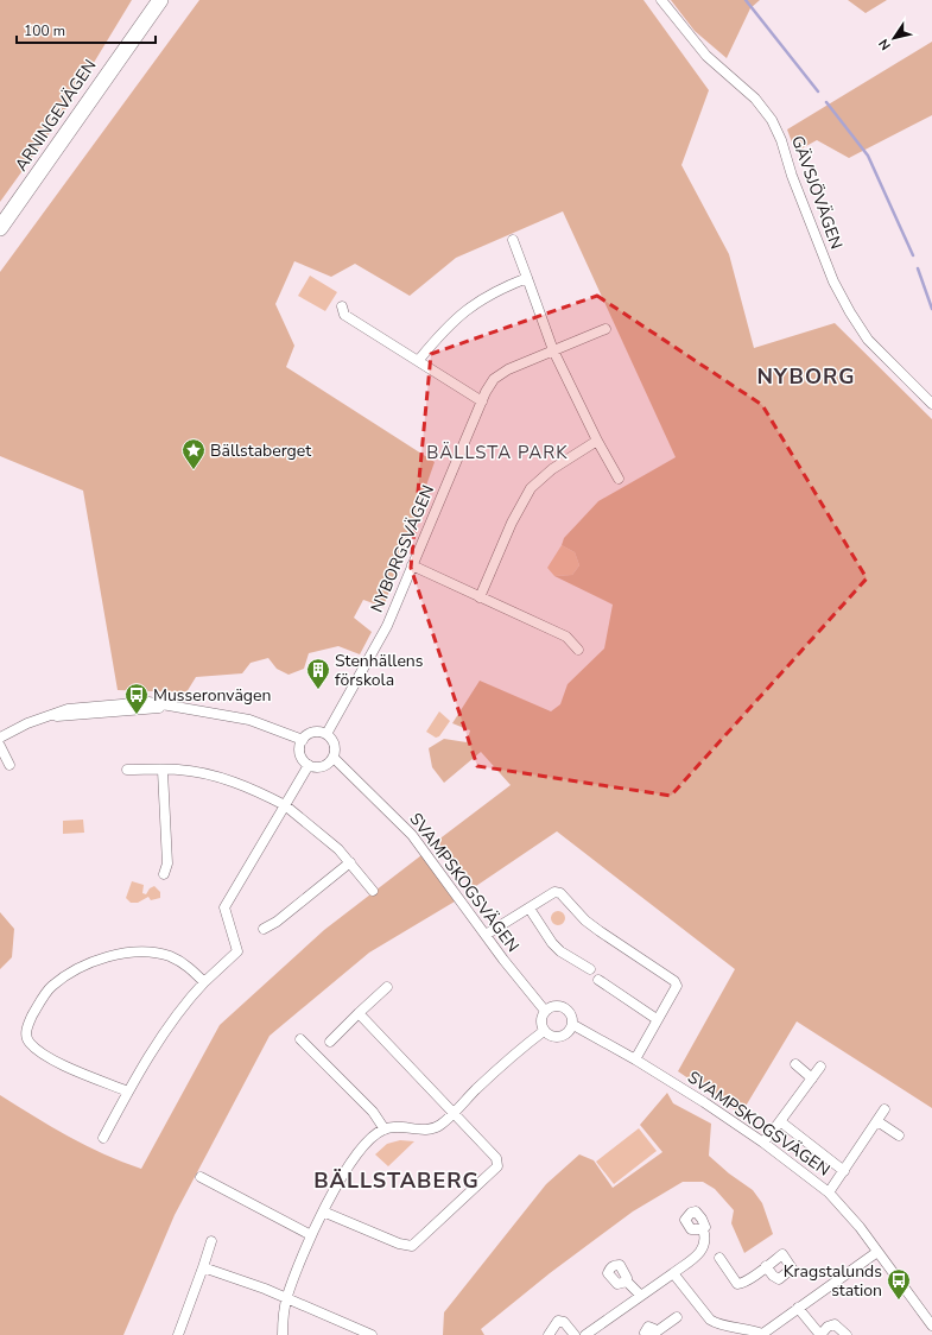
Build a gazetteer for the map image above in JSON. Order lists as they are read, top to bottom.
{
  "streets": {
    "main road": ["ARNINGEVÄGEN"],
    "street": ["GÄVSJÖVÄGEN", "NYBORGSVÄGEN", "SVAMPSKOGSVÄGEN"]
  },
  "crossings": [
    ["NYBORGSVÄGEN", "SVAMPSKOGSVÄGEN"]
  ],
  "districts": ["NYBORG", "BÄLLSTA PARK", "BÄLLSTABERG"],
  "places": {
    "place": ["Bällstaberget"],
    "building": ["Stenhällens förskola"],
    "bus stop": ["Musseronvägen", "Kragstalunds station"]
  },
  "scale_bar": "100 m",
  "north": "bottom left"
}
